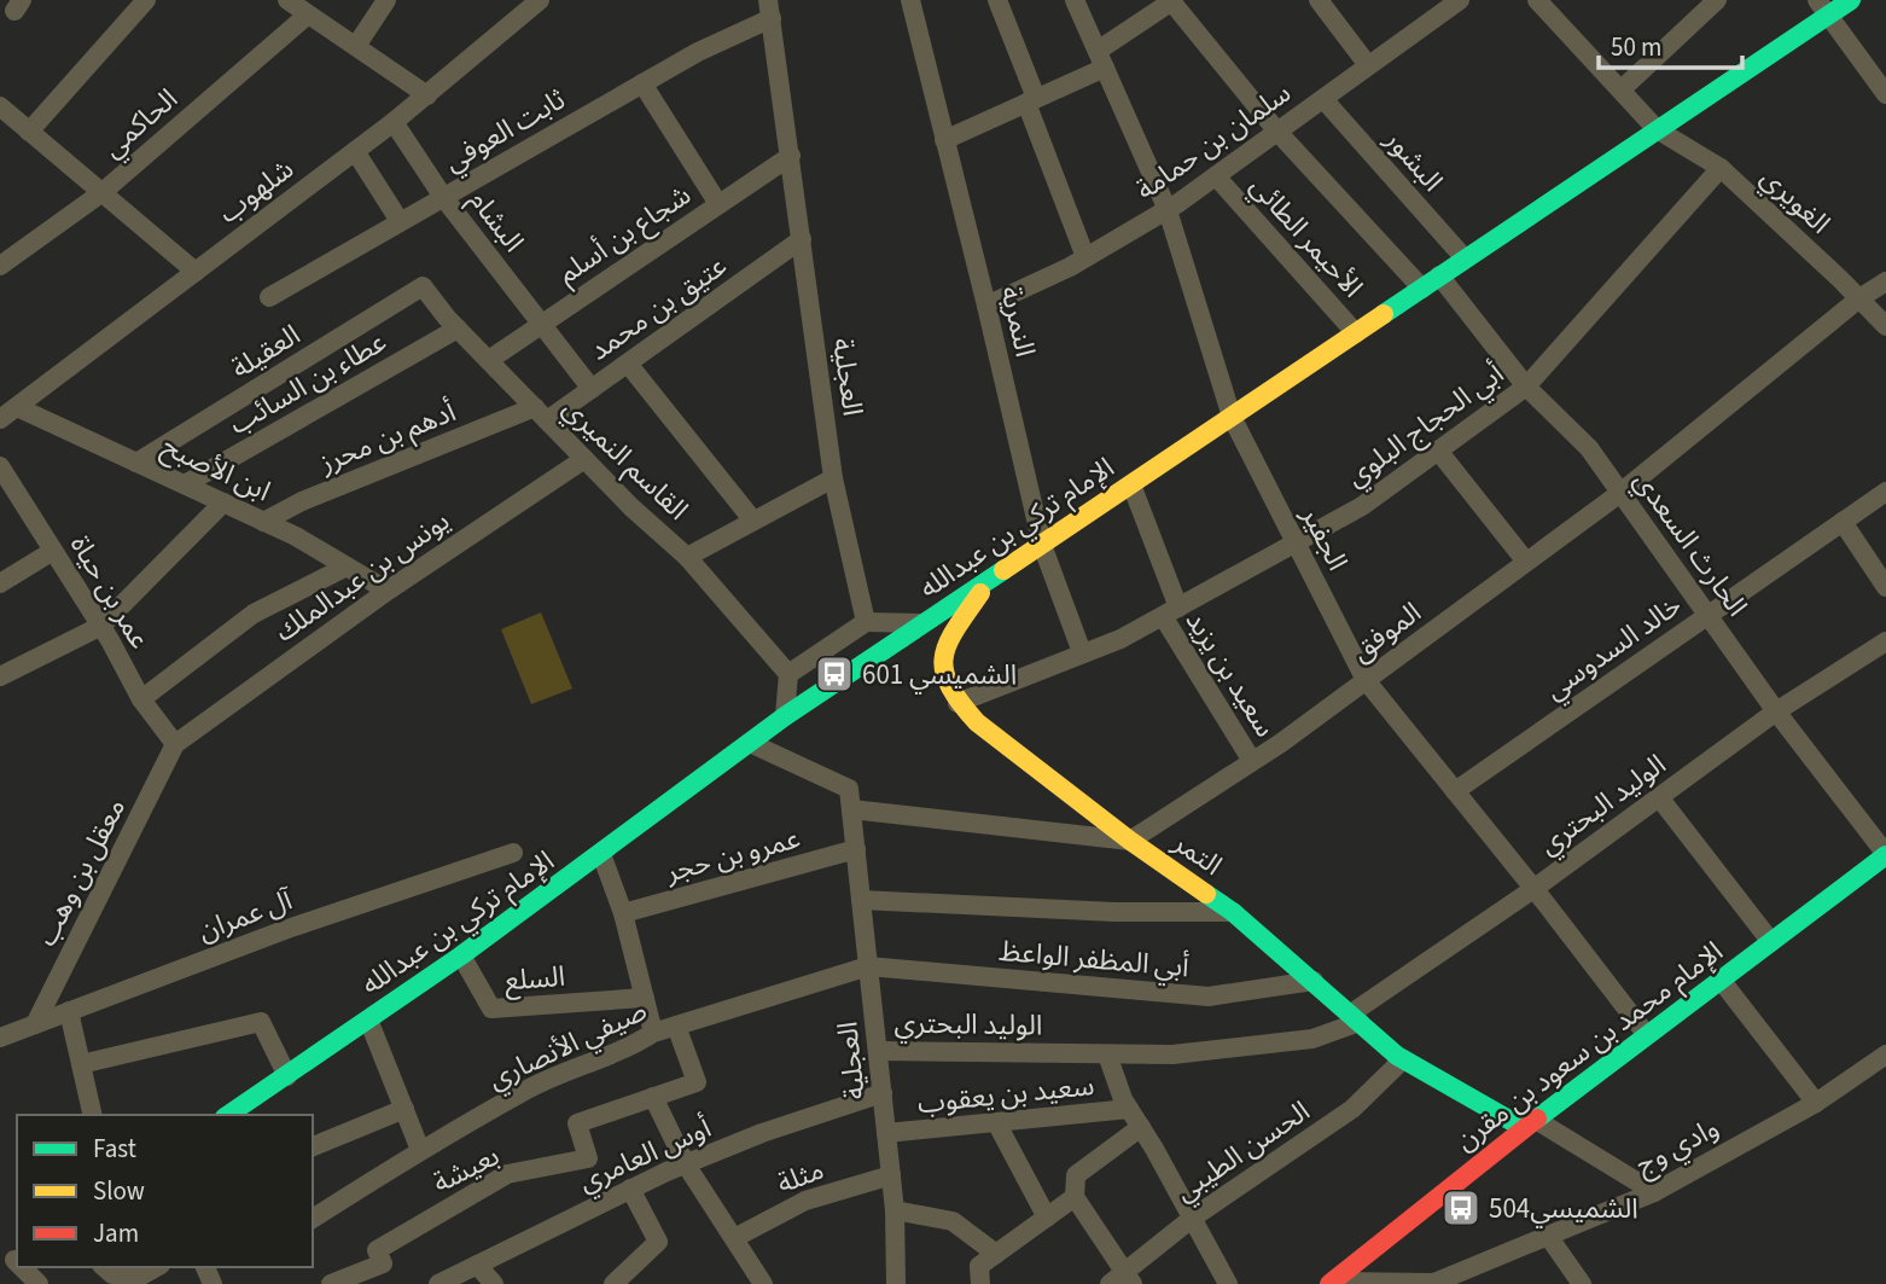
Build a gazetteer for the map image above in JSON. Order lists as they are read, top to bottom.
{
  "streets": {
    "street": [
      "الحاكمي",
      "ثابت العوفي",
      "سلمان بن حمامة",
      "البشور",
      "شلهوب",
      "الغويري",
      "البشام",
      "شجاع بن أسلم",
      "الأحيمر الطائي",
      "عتيق بن محمد",
      "النمرية",
      "العقيلة",
      "العجلية",
      "عطاء بن السائب",
      "أبي الحجاج البلوي",
      "أدهم بن محرز",
      "القاسم النميري",
      "ابن الأصبح",
      "الإمام تركي بن عبدالله",
      "الجفير",
      "الحارث السعدي",
      "يونس بن عبدالملك",
      "عمر بن حياة",
      "الموفق",
      "خالد السدوسي",
      "سعيد بن يزيد",
      "الوليد البحتري",
      "التمر",
      "عمرو بن حجر",
      "معقل بن وهب",
      "آل عمران",
      "أبي المظفر الواعظ",
      "السلع",
      "صيفي الأنصاري",
      "الإمام محمد بن سعود بن مقرن",
      "سعيد بن يعقوب",
      "وادي وج",
      "الحسن الطيبي",
      "أوس العامري",
      "بعيشة",
      "مثلة"
    ]
  },
  "crossings": [
    ["ثابت العوفي", "البشام"],
    ["ثابت العوفي", "العجلية"],
    ["سلمان بن حمامة", "البشور"],
    ["سلمان بن حمامة", "الأحيمر الطائي"],
    ["سلمان بن حمامة", "النمرية"],
    ["سلمان بن حمامة", "الجفير"],
    ["البشور", "الإمام تركي بن عبدالله"],
    ["شلهوب", "البشام"],
    ["شلهوب", "ابن الأصبح"],
    ["الغويري", "أبي الحجاج البلوي"],
    ["الغويري", "الإمام تركي بن عبدالله"],
    ["الغويري", "الموفق"],
    ["البشام", "شجاع بن أسلم"],
    ["البشام", "عتيق بن محمد"],
    ["شجاع بن أسلم", "العجلية"],
    ["شجاع بن أسلم", "القاسم النميري"],
    ["الأحيمر الطائي", "الإمام تركي بن عبدالله"],
    ["عتيق بن محمد", "العجلية"],
    ["عتيق بن محمد", "أدهم بن محرز"],
    ["عتيق بن محمد", "القاسم النميري"],
    ["النمرية", "أبي الحجاج البلوي"],
    ["النمرية", "الإمام تركي بن عبدالله"],
    ["العقيلة", "القاسم النميري"],
    ["العقيلة", "ابن الأصبح"],
    ["العجلية", "الإمام تركي بن عبدالله"],
    ["العجلية", "الوليد البحتري"],
    ["العجلية", "عمرو بن حجر"],
    ["العجلية", "أبي المظفر الواعظ"],
    ["العجلية", "صيفي الأنصاري"],
    ["العجلية", "سعيد بن يعقوب"],
    ["العجلية", "أوس العامري"],
    ["العجلية", "مثلة"],
    ["عطاء بن السائب", "القاسم النميري"],
    ["عطاء بن السائب", "ابن الأصبح"],
    ["أبي الحجاج البلوي", "الجفير"],
    ["أبي الحجاج البلوي", "الحارث السعدي"],
    ["أبي الحجاج البلوي", "سعيد بن يزيد"],
    ["أبي الحجاج البلوي", "التمر"],
    ["أدهم بن محرز", "القاسم النميري"],
    ["أدهم بن محرز", "ابن الأصبح"],
    ["القاسم النميري", "يونس بن عبدالملك"],
    ["ابن الأصبح", "يونس بن عبدالملك"],
    ["الإمام تركي بن عبدالله", "الجفير"],
    ["الإمام تركي بن عبدالله", "الحارث السعدي"],
    ["الإمام تركي بن عبدالله", "سعيد بن يزيد"],
    ["الإمام تركي بن عبدالله", "التمر"],
    ["الإمام تركي بن عبدالله", "السلع"],
    ["الجفير", "الموفق"],
    ["الجفير", "خالد السدوسي"],
    ["الجفير", "الوليد البحتري"],
    ["الجفير", "الإمام محمد بن سعود بن مقرن"],
    ["الحارث السعدي", "الموفق"],
    ["الحارث السعدي", "خالد السدوسي"],
    ["الحارث السعدي", "الوليد البحتري"],
    ["الحارث السعدي", "الإمام محمد بن سعود بن مقرن"],
    ["يونس بن عبدالملك", "عمر بن حياة"],
    ["يونس بن عبدالملك", "معقل بن وهب"],
    ["عمر بن حياة", "معقل بن وهب"],
    ["الموفق", "سعيد بن يزيد"],
    ["الموفق", "التمر"],
    ["الوليد البحتري", "التمر"],
    ["التمر", "أبي المظفر الواعظ"],
    ["التمر", "الإمام محمد بن سعود بن مقرن"],
    ["التمر", "الحسن الطيبي"],
    ["معقل بن وهب", "آل عمران"],
    ["أبي المظفر الواعظ", "صيفي الأنصاري"],
    ["صيفي الأنصاري", "بعيشة"],
    ["الإمام محمد بن سعود بن مقرن", "وادي وج"]
  ],
  "places": {
    "bus stop": ["الشميسي 601", "الشميسي504"]
  },
  "legend": ["Fast", "Slow", "Jam"],
  "scale_bar": "50 m"
}
